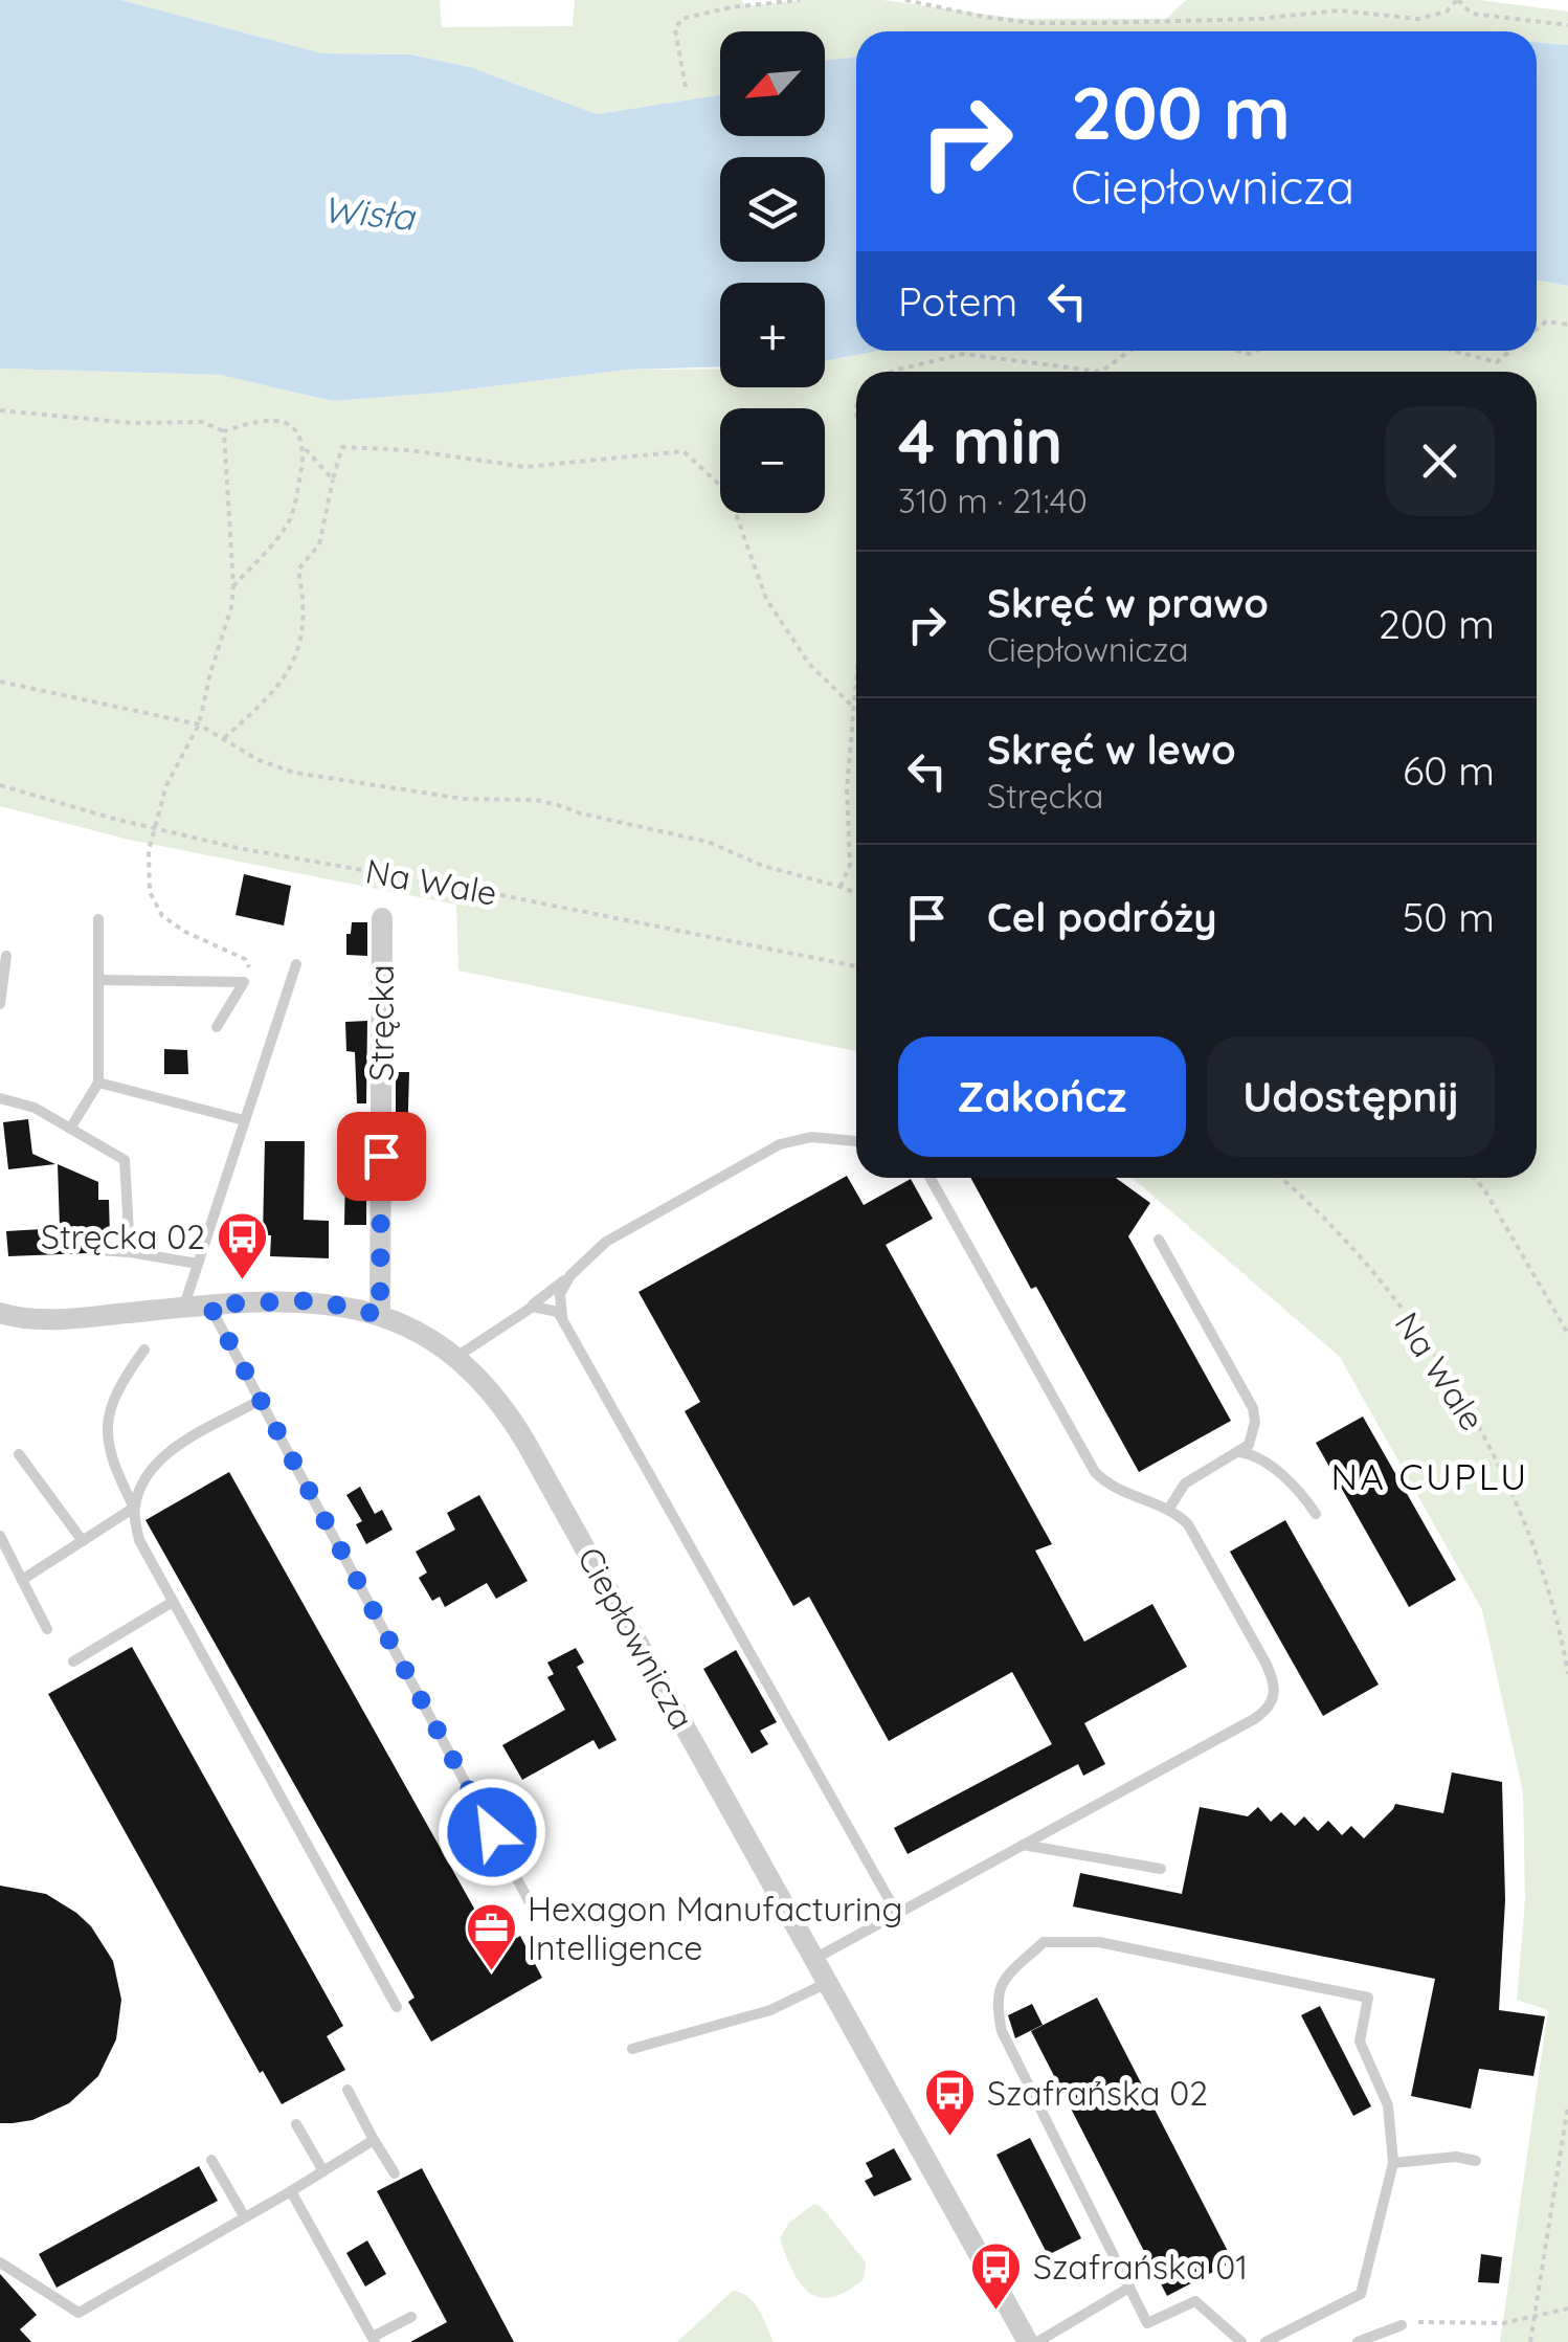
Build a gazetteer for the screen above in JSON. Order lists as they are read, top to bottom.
{
  "streets": {
    "street": ["Stręcka", "Ciepłownicza"],
    "path": ["Na Wale"]
  },
  "crossings": [
    ["Stręcka", "Ciepłownicza"]
  ],
  "districts": ["NA CUPLU"],
  "water": ["Wisła"],
  "places": {
    "bus stop": ["Stręcka 02", "Szafrańska 02", "Szafrańska 01"],
    "office": ["Hexagon Manufacturing Intelligence"]
  },
  "north": "bottom left",
  "page": {
    "map_buttons": ["+", "−"],
    "turn": ["200 m", "Ciepłownicza"],
    "then": "Potem",
    "heading": ["4 min", "310 m · 21:40"],
    "list": [
      {
        "name": "Skręć w prawo",
        "note": "Ciepłownicza",
        "value": "200 m"
      },
      {
        "name": "Skręć w lewo",
        "note": "Stręcka",
        "value": "60 m"
      },
      {
        "name": "Cel podróży",
        "value": "50 m"
      }
    ],
    "buttons": ["Zakończ", "Udostępnij"]
  }
}
